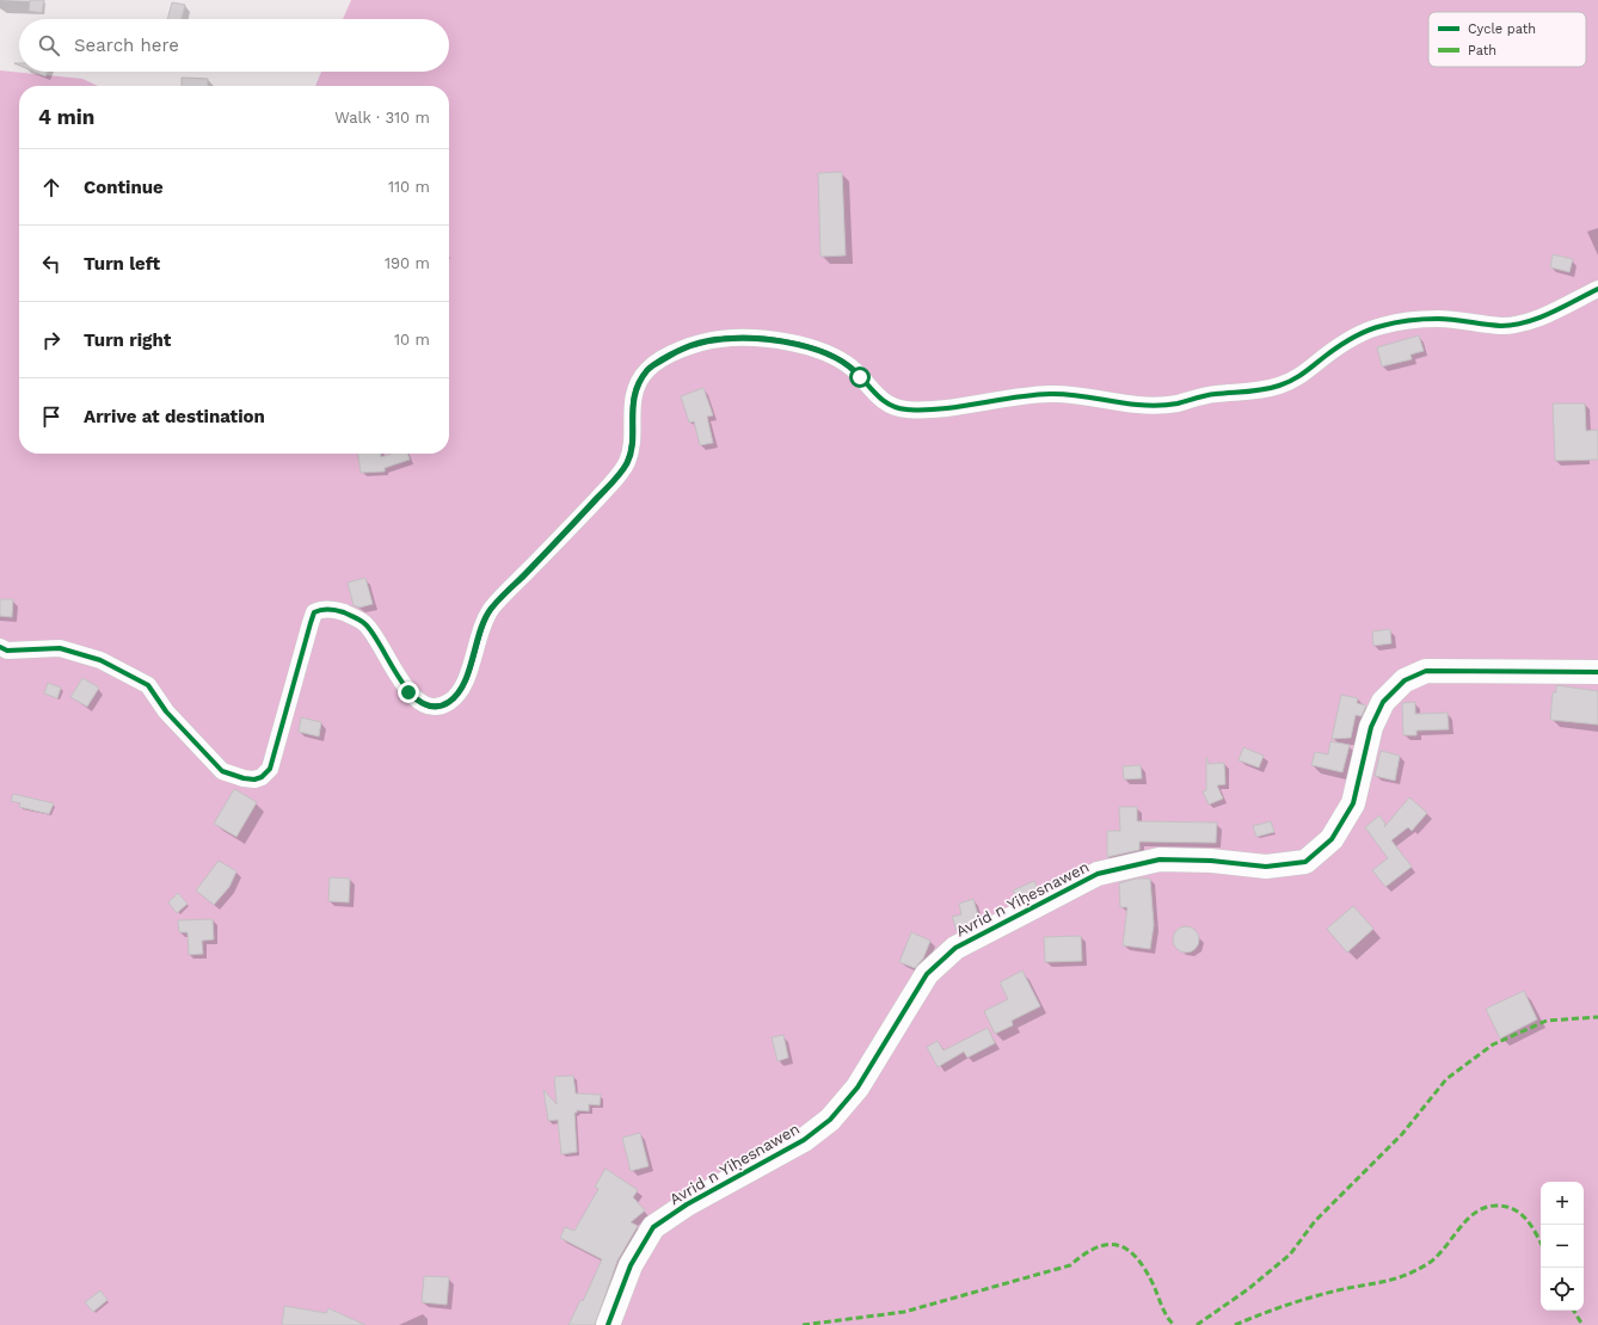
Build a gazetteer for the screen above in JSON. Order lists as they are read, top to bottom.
{
  "streets": {
    "street": ["Avrid n Yiḥesnawen"]
  },
  "legend": ["Cycle path", "Path"],
  "page": {
    "search": "Search here",
    "heading": ["4 min", "Walk · 310 m"],
    "list": [
      ["Continue", "110 m"],
      ["Turn left", "190 m"],
      ["Turn right", "10 m"],
      "Arrive at destination"
    ],
    "map_buttons": ["+", "−"]
  }
}
